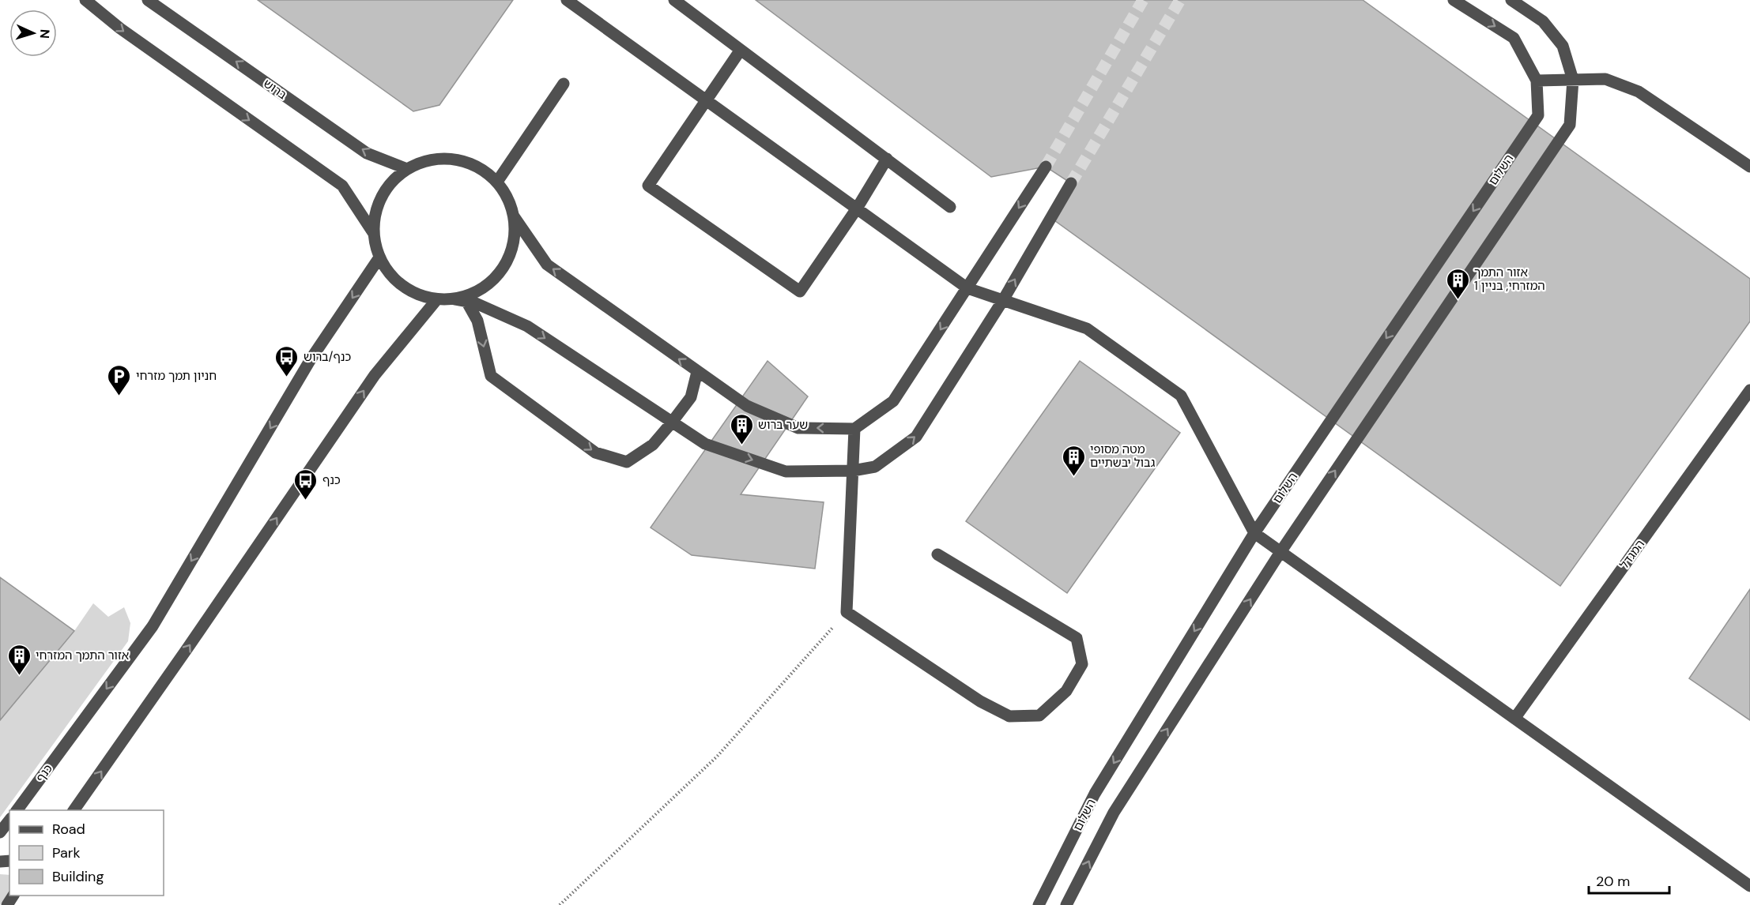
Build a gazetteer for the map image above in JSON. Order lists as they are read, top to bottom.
{
  "streets": {
    "street": [
      "ברוש",
      "השלום",
      "המגדל",
      "כנף"
    ]
  },
  "crossings": [
    ["ברוש", "כנף"]
  ],
  "places": {
    "building": [
      "אזור התמך המזרחי, בניין 1",
      "שער ברוש",
      "מטה מסופי גבול יבשתיים",
      "אזור התמך המזרחי"
    ],
    "bus stop": ["כנף/ברוש", "כנף"],
    "parking": ["חניון תמך מזרחי"]
  },
  "legend": ["Road", "Park", "Building"],
  "scale_bar": "20 m",
  "north": "right"
}
